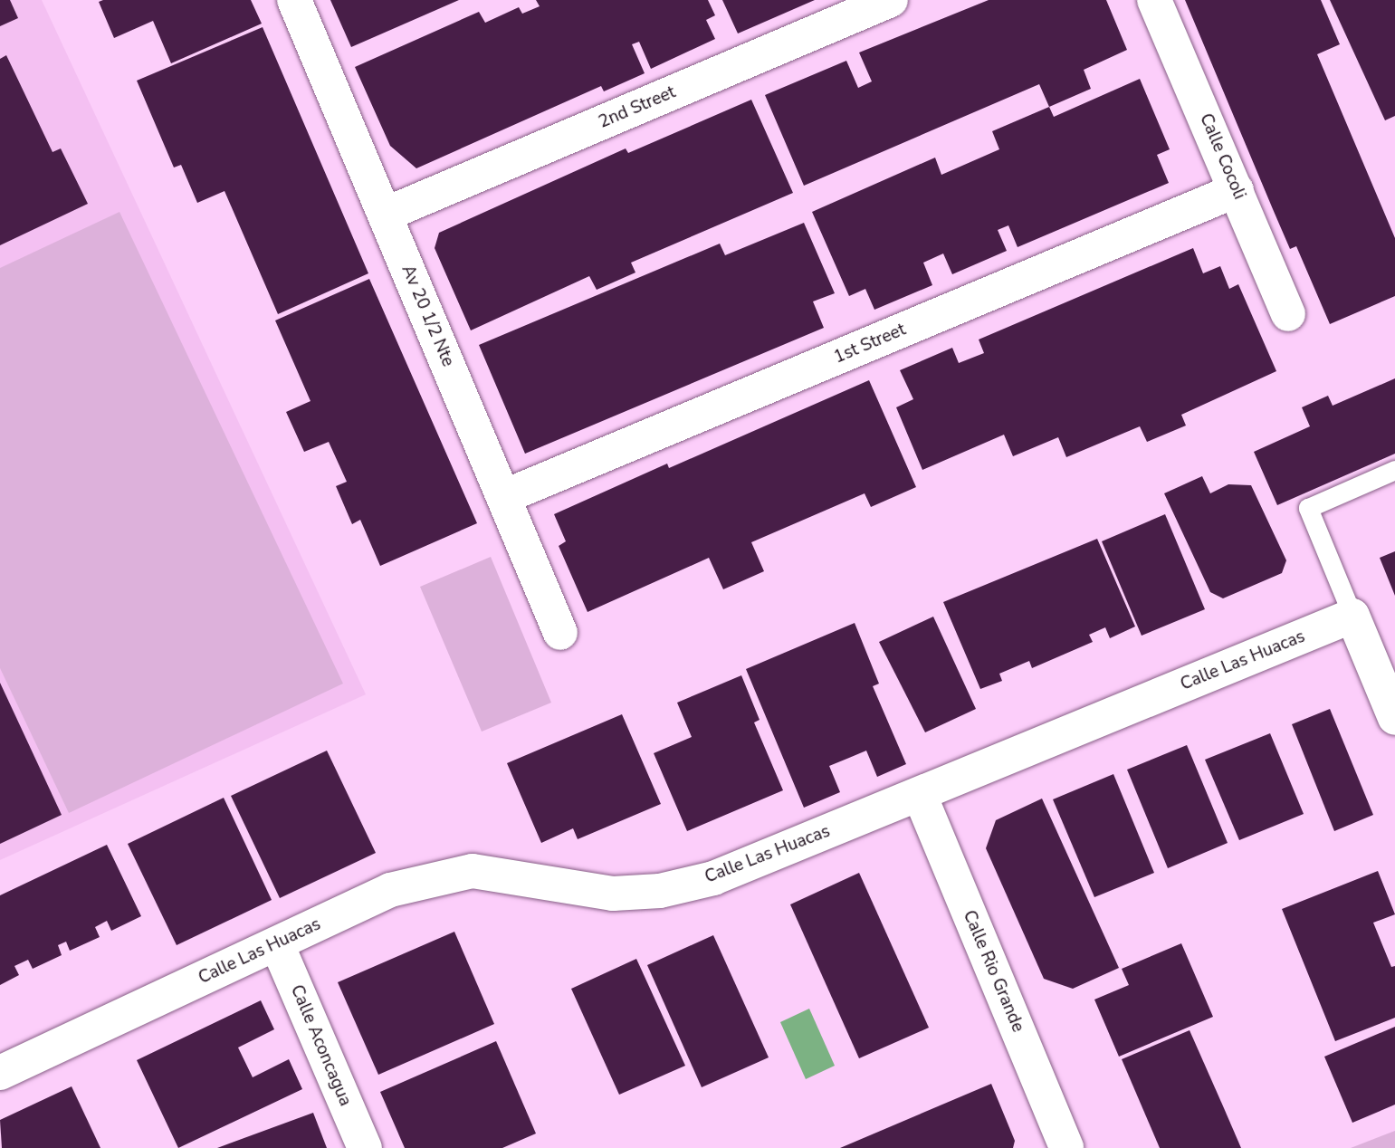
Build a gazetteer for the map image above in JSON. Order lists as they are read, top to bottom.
{
  "streets": {
    "street": [
      "2nd Street",
      "Calle Cocoli",
      "Av 20 1/2 Nte",
      "1st Street",
      "Calle Las Huacas",
      "Calle Rio Grande",
      "Calle Aconcagua"
    ]
  },
  "crossings": [
    ["2nd Street", "Av 20 1/2 Nte"],
    ["Calle Cocoli", "1st Street"],
    ["Av 20 1/2 Nte", "1st Street"],
    ["Calle Las Huacas", "Calle Rio Grande"],
    ["Calle Las Huacas", "Calle Aconcagua"]
  ]
}
